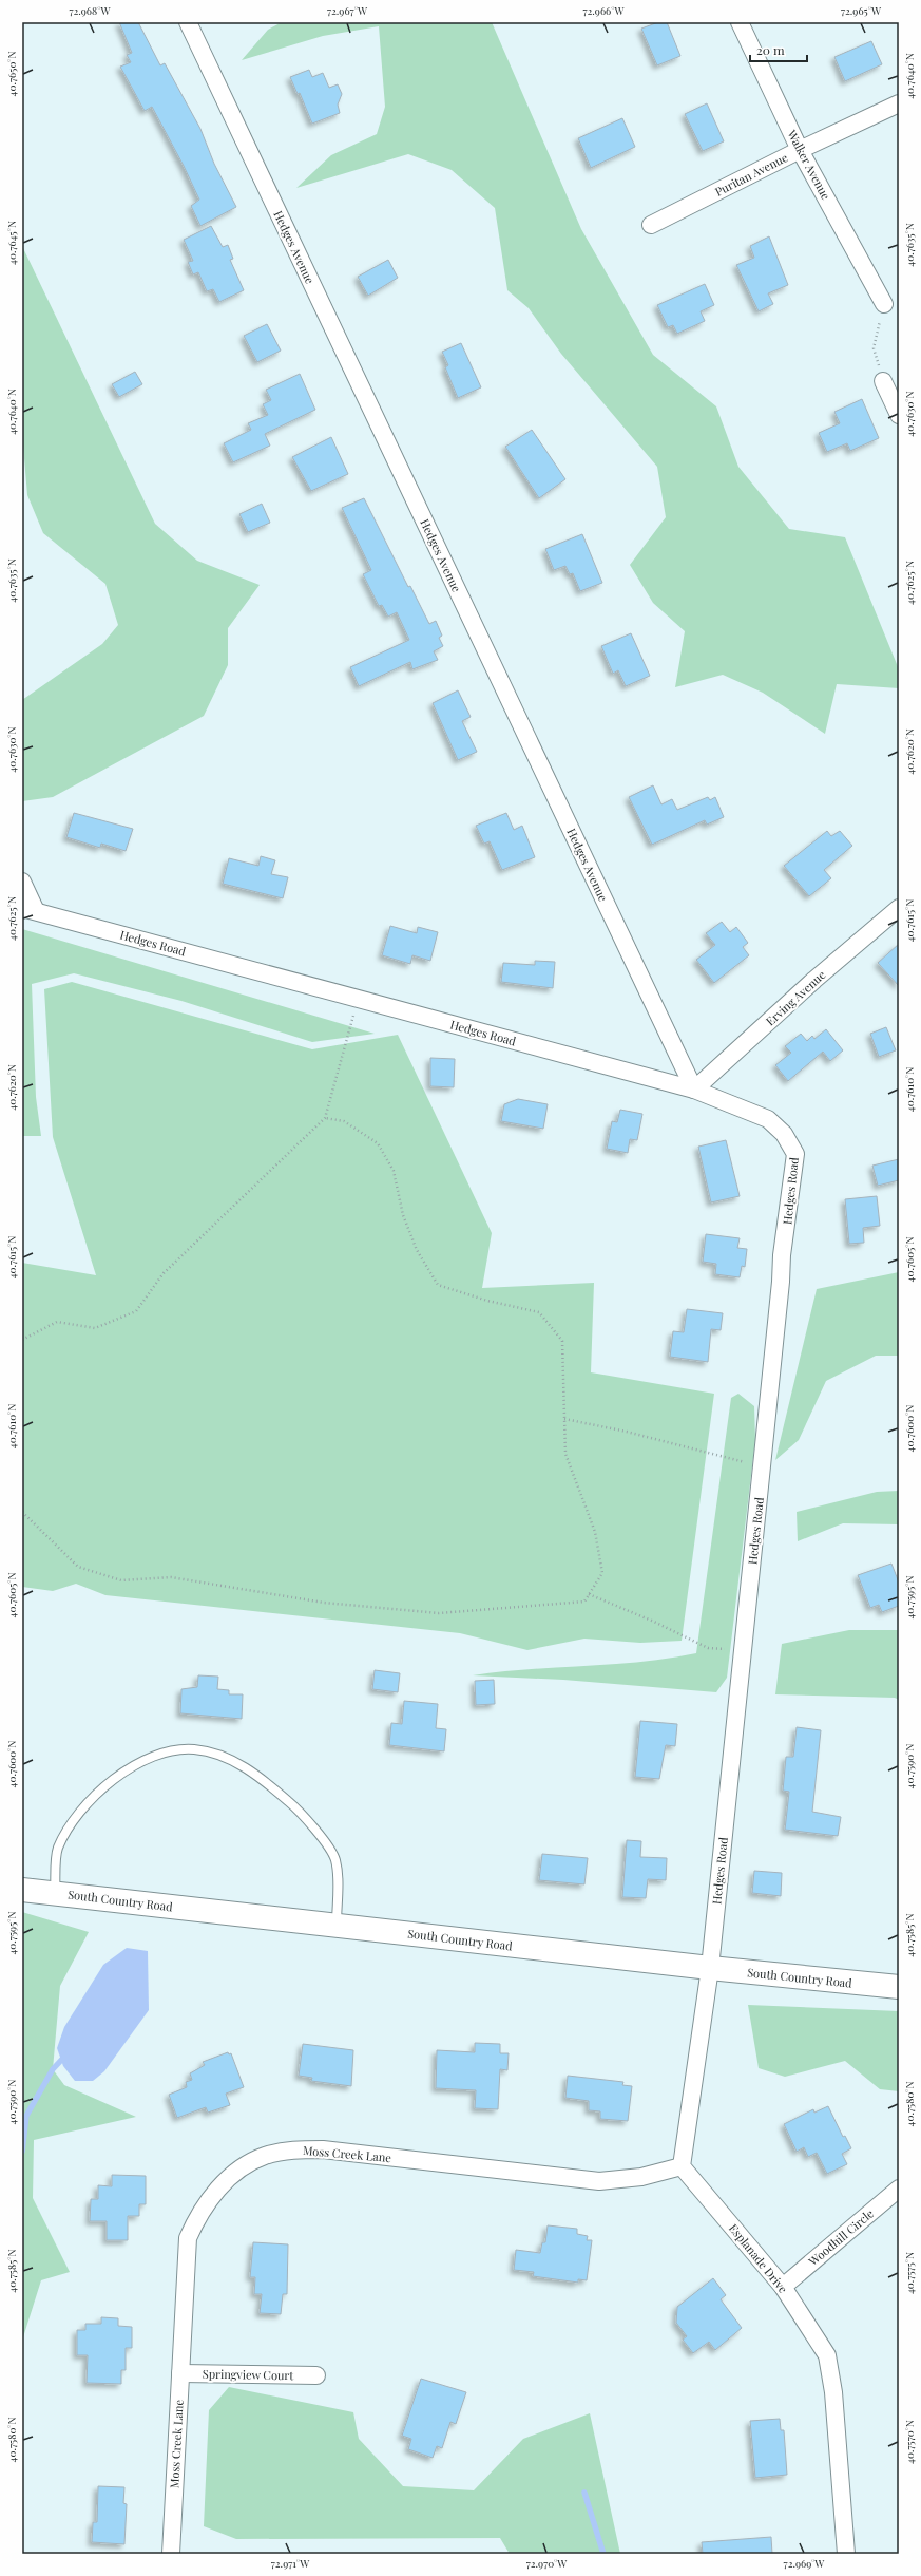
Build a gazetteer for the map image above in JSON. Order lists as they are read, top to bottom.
{
  "streets": {
    "main road": ["South Country Road"],
    "street": [
      "Walker Avenue",
      "Puritan Avenue",
      "Hedges Avenue",
      "Hedges Road",
      "Erving Avenue",
      "Moss Creek Lane",
      "Woodhill Circle",
      "Esplanade Drive",
      "Springview Court"
    ]
  },
  "crossings": [
    ["Walker Avenue", "Puritan Avenue"],
    ["Hedges Avenue", "Hedges Road"],
    ["Hedges Avenue", "Erving Avenue"],
    ["Hedges Road", "Erving Avenue"],
    ["Hedges Road", "South Country Road"],
    ["Moss Creek Lane", "Esplanade Drive"],
    ["Moss Creek Lane", "Springview Court"],
    ["Woodhill Circle", "Esplanade Drive"]
  ],
  "scale_bar": "20 m",
  "coordinates": [
    "72.968°W",
    "72.967°W",
    "72.966°W",
    "72.965°W",
    "40.7650°N",
    "40.7640°N",
    "40.7645°N",
    "40.7635°N",
    "40.7630°N",
    "40.7625°N",
    "40.7620°N",
    "40.7615°N",
    "40.7610°N",
    "40.7605°N",
    "40.7600°N",
    "40.7595°N",
    "40.7590°N",
    "40.7585°N",
    "40.7580°N",
    "40.7575°N",
    "40.7570°N",
    "72.971°W",
    "72.970°W",
    "72.969°W"
  ]
}
